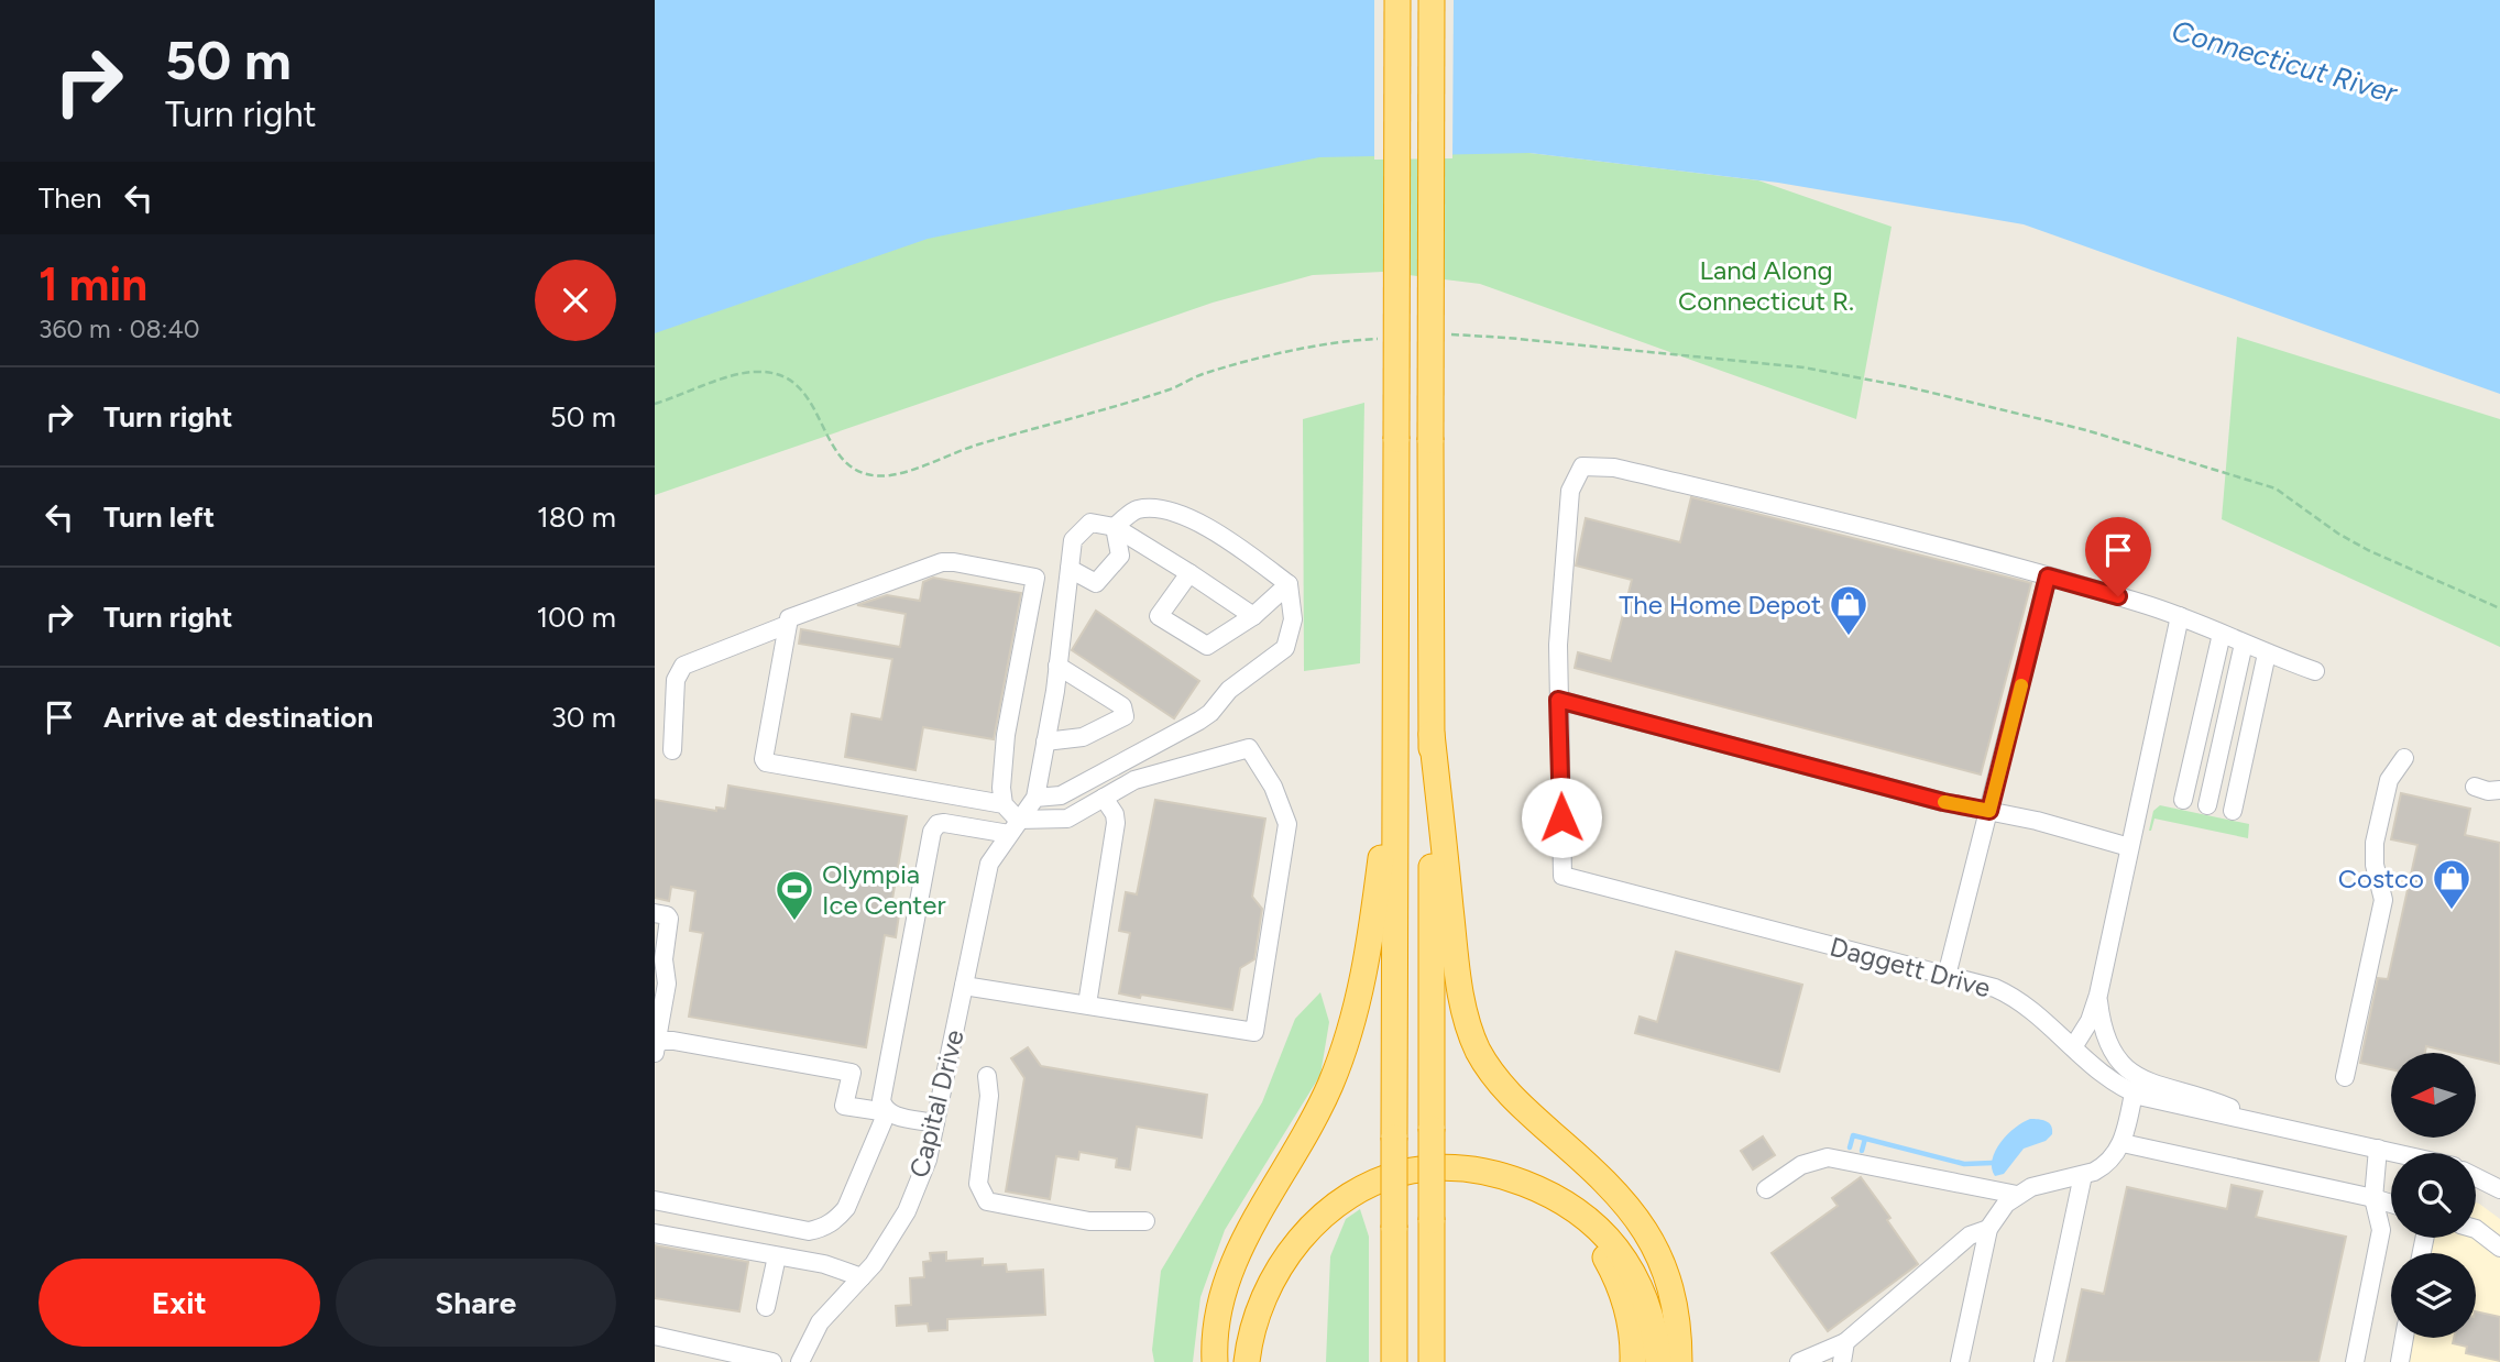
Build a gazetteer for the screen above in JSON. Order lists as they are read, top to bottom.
{
  "streets": {
    "street": ["Daggett Drive", "Capital Drive"]
  },
  "water": ["Connecticut River"],
  "parks": ["Land Along Connecticut R."],
  "places": {
    "shop": ["The Home Depot", "Costco"],
    "sports": ["Olympia Ice Center"]
  },
  "north": "left",
  "page": {
    "turn": ["50 m", "Turn right"],
    "then": "Then",
    "heading": ["1 min", "360 m · 08:40"],
    "list": [
      {
        "name": "Turn right",
        "value": "50 m"
      },
      {
        "name": "Turn left",
        "value": "180 m"
      },
      {
        "name": "Turn right",
        "value": "100 m"
      },
      {
        "name": "Arrive at destination",
        "value": "30 m"
      }
    ],
    "buttons": ["Exit", "Share"]
  }
}
